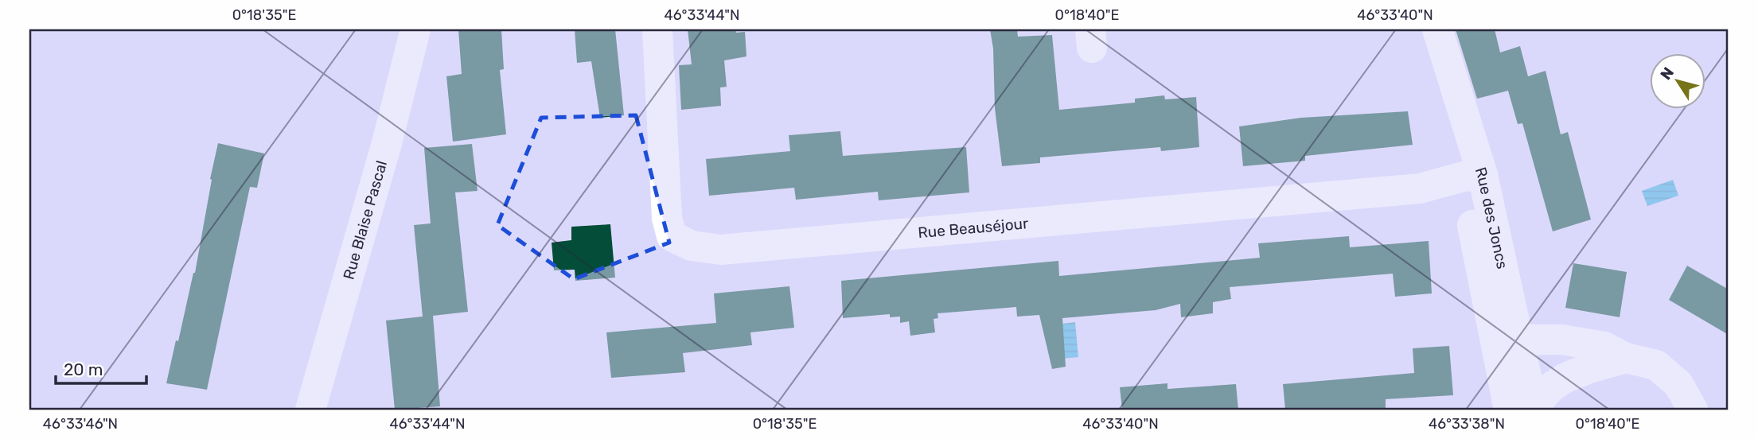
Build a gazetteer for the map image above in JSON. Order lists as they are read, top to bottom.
{
  "streets": {
    "street": ["Rue des Joncs", "Rue Blaise Pascal", "Rue Beauséjour"]
  },
  "crossings": [
    ["Rue des Joncs", "Rue Beauséjour"]
  ],
  "scale_bar": "20 m",
  "north": "top left",
  "coordinates": [
    "0°18'35\"E",
    "46°33'44\"N",
    "0°18'40\"E",
    "46°33'40\"N",
    "46°33'46\"N",
    "46°33'38\"N"
  ]
}
